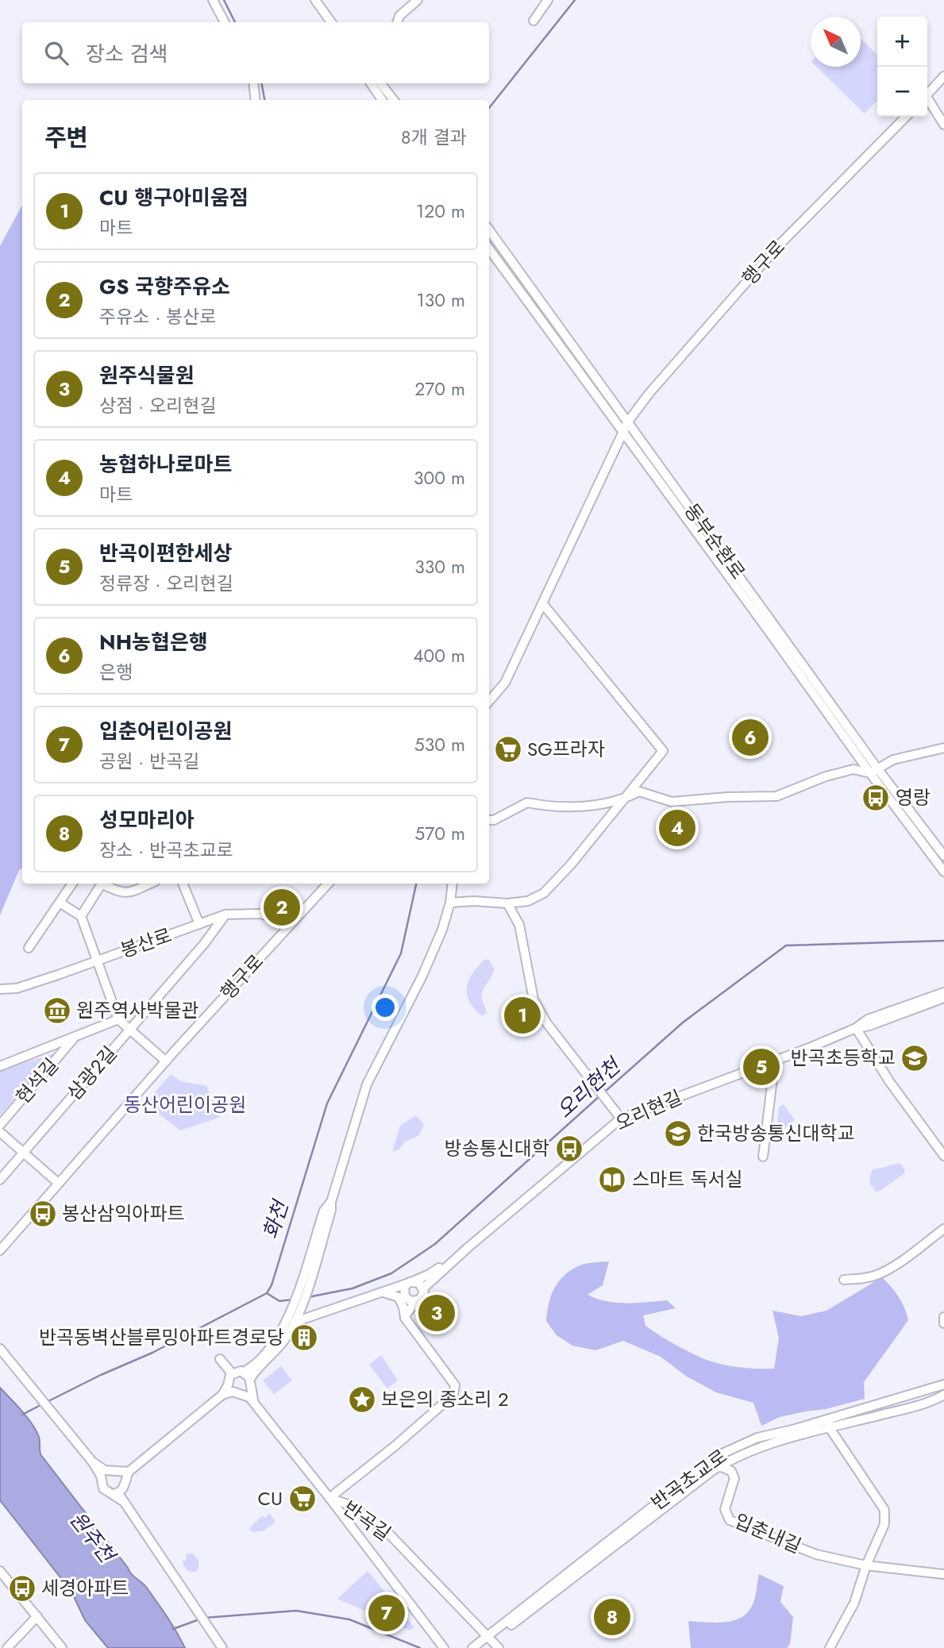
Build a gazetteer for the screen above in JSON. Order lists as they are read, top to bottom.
{
  "streets": {
    "street": [
      "행구로",
      "동부순환로",
      "봉산로",
      "삼광2길",
      "현석길",
      "오리현길",
      "반곡초교로",
      "반곡길",
      "입춘내길"
    ]
  },
  "crossings": [
    ["행구로", "동부순환로"],
    ["행구로", "봉산로"],
    ["봉산로", "삼광2길"],
    ["반곡초교로", "반곡길"],
    ["반곡초교로", "입춘내길"]
  ],
  "water": ["오리현천", "화천", "원주천"],
  "parks": ["동산어린이공원"],
  "places": {
    "supermarket": ["SG프라자", "CU"],
    "bus stop": [
      "영랑",
      "방송통신대학",
      "봉산삼익아파트",
      "세경아파트"
    ],
    "museum": ["원주역사박물관"],
    "school or university": ["반곡초등학교", "한국방송통신대학교"],
    "library": ["스마트 독서실"],
    "building": ["반곡동벽산블루밍아파트경로당"],
    "place": ["보은의 종소리 2"]
  },
  "north": "top left",
  "page": {
    "map_buttons": ["+", "−"],
    "search": "장소 검색",
    "heading": ["주변", "8개 결과"],
    "list": [
      {
        "mark": "1",
        "name": "CU 행구아미움점",
        "note": "마트",
        "value": "120 m"
      },
      {
        "mark": "2",
        "name": "GS 국향주유소",
        "note": "주유소 · 봉산로",
        "value": "130 m"
      },
      {
        "mark": "3",
        "name": "원주식물원",
        "note": "상점 · 오리현길",
        "value": "270 m"
      },
      {
        "mark": "4",
        "name": "농협하나로마트",
        "note": "마트",
        "value": "300 m"
      },
      {
        "mark": "5",
        "name": "반곡이편한세상",
        "note": "정류장 · 오리현길",
        "value": "330 m"
      },
      {
        "mark": "6",
        "name": "NH농협은행",
        "note": "은행",
        "value": "400 m"
      },
      {
        "mark": "7",
        "name": "입춘어린이공원",
        "note": "공원 · 반곡길",
        "value": "530 m"
      },
      {
        "mark": "8",
        "name": "성모마리아",
        "note": "장소 · 반곡초교로",
        "value": "570 m"
      }
    ],
    "pins": [
      "6",
      "4",
      "2",
      "1",
      "5",
      "3",
      "7",
      "8"
    ]
  }
}
